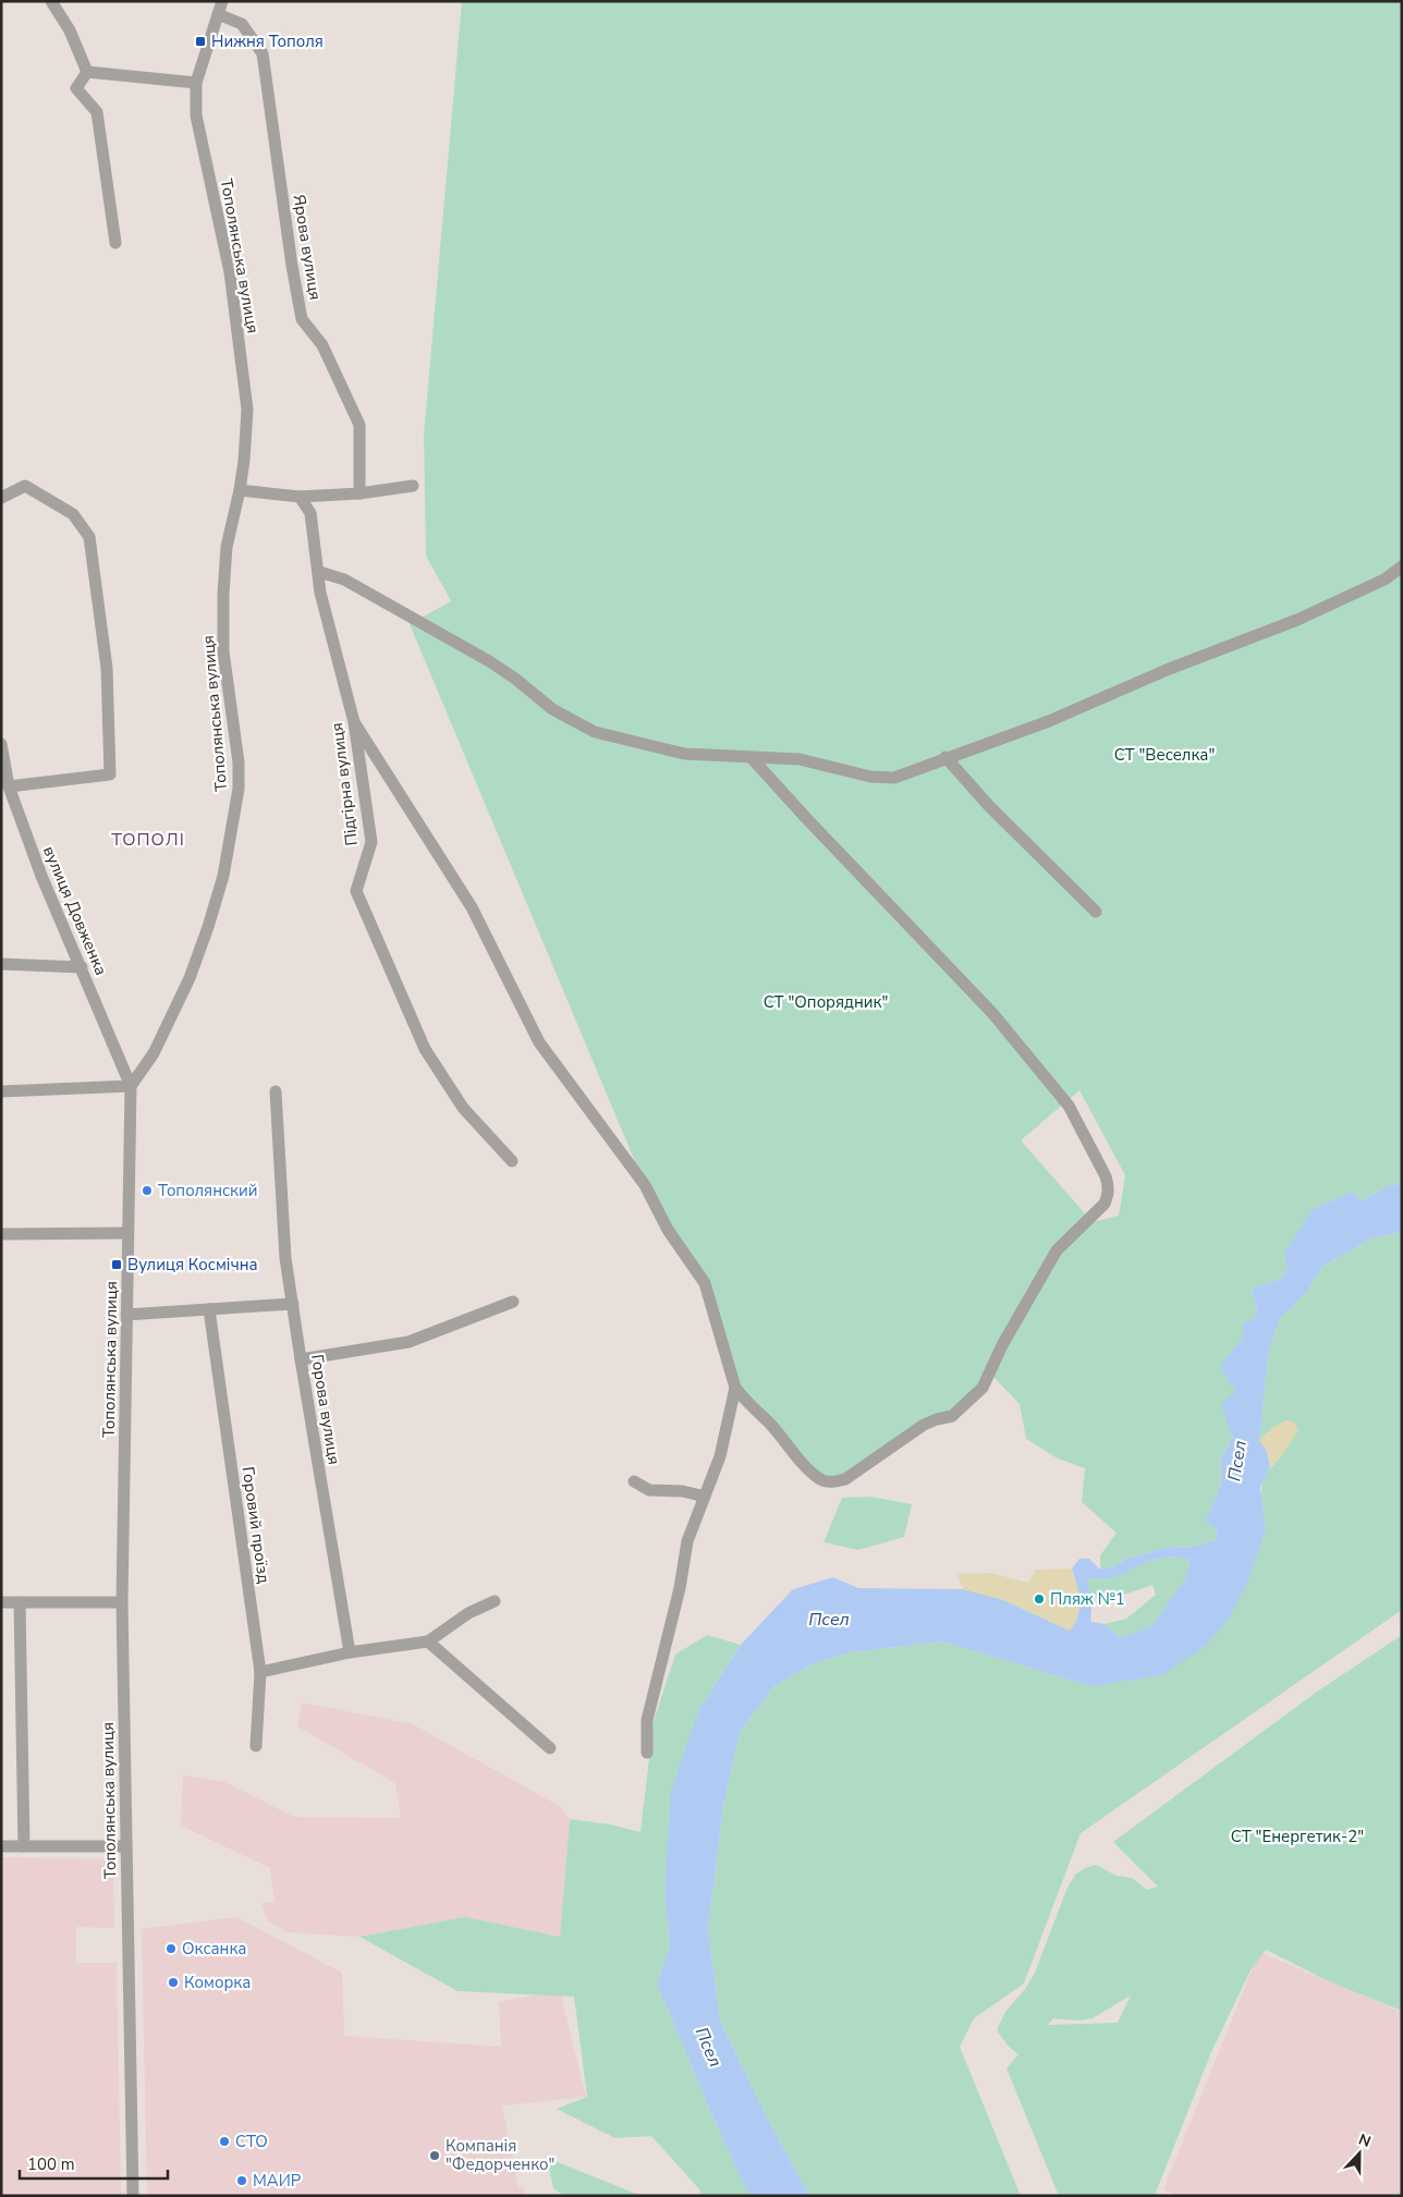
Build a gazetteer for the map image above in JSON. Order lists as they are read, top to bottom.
{
  "streets": {
    "street": [
      "Ярова вулиця",
      "Тополянська вулиця",
      "Підгірна вулиця",
      "вулиця Довженка",
      "Горова вулиця",
      "Горовий проїзд"
    ]
  },
  "crossings": [
    ["Ярова вулиця", "Тополянська вулиця"],
    ["Тополянська вулиця", "вулиця Довженка"]
  ],
  "districts": ["ТОПОЛІ"],
  "water": ["Псел"],
  "parks": ["СТ \"Веселка\"", "СТ \"Опорядник\"", "СТ \"Енергетик-2\""],
  "places": {
    "transit": ["Нижня Тополя", "Вулиця Космічна"],
    "other": [
      "Тополянский",
      "Пляж №1",
      "Оксанка",
      "Коморка",
      "СТО",
      "Компанія \"Федорченко\"",
      "МАИР"
    ]
  },
  "scale_bar": "100 m",
  "north": "top"
}
